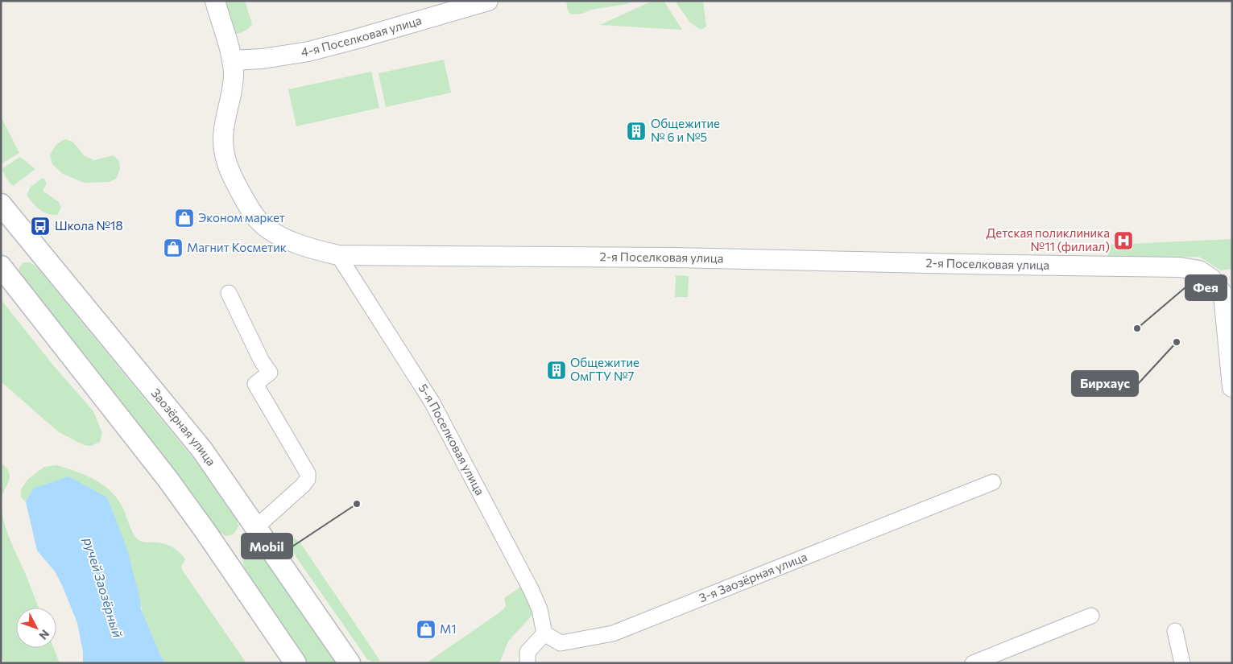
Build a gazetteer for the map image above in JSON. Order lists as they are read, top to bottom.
{
  "streets": {
    "main road": ["Заозёрная улица"],
    "street": [
      "4-я Поселковая улица",
      "2-я Поселковая улица",
      "5-я Поселковая улица",
      "3-я Заозёрная улица"
    ]
  },
  "crossings": [
    ["4-я Поселковая улица", "2-я Поселковая улица"],
    ["2-я Поселковая улица", "5-я Поселковая улица"],
    ["5-я Поселковая улица", "3-я Заозёрная улица"]
  ],
  "water": ["ручей Заозёрный"],
  "places": {
    "building": ["Общежитие № 6 и №5", "Общежитие ОмГТУ №7"],
    "shop": ["Эконом маркет", "Магнит Косметик", "М1"],
    "bus stop": ["Школа №18"],
    "hospital": ["Детская поликлиника №11 (филиал)"],
    "other": ["Фея", "Бирхаус", "Mobil"]
  },
  "north": "bottom right"
}
